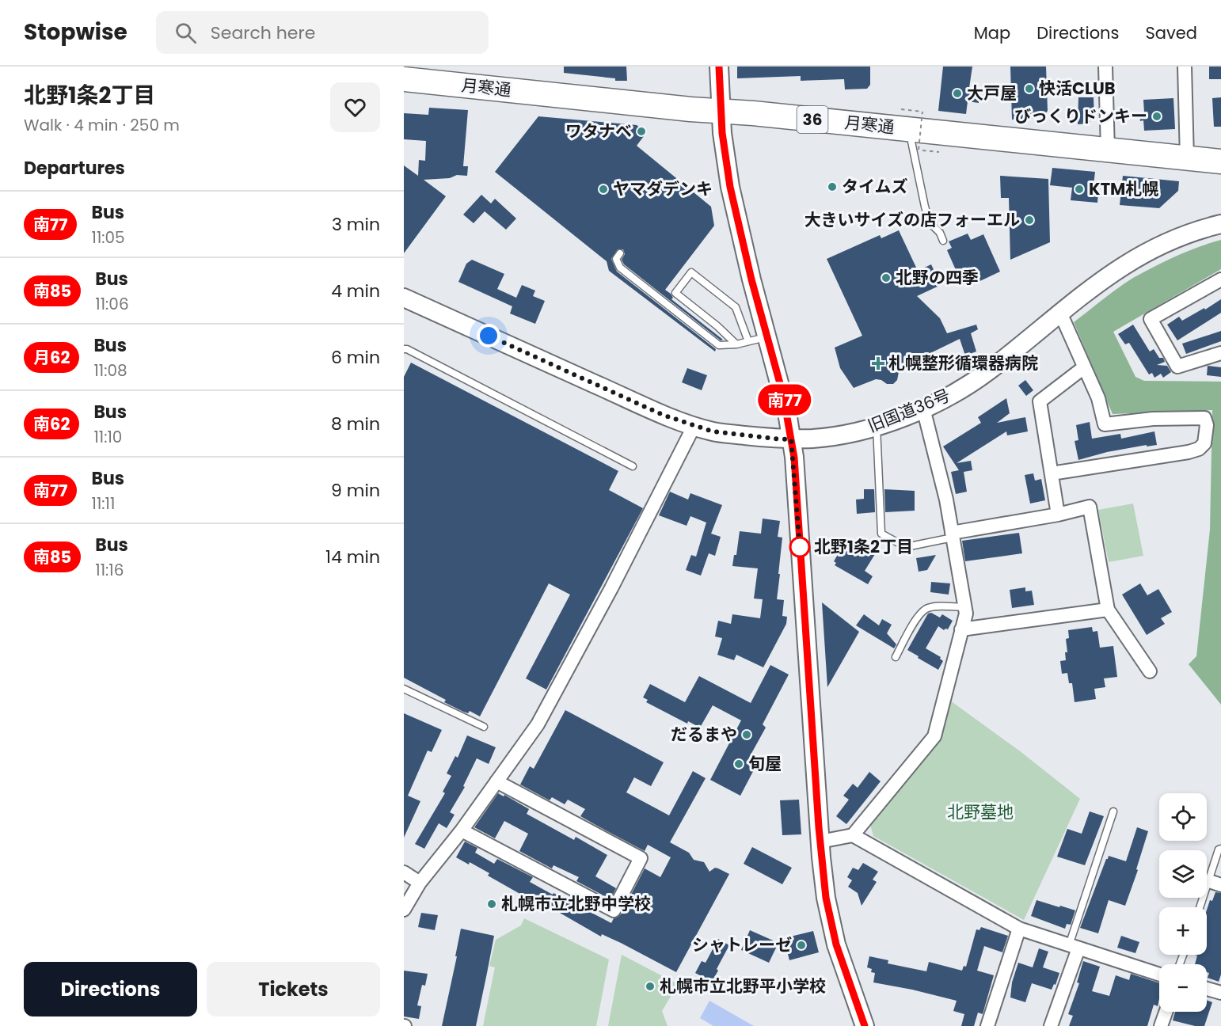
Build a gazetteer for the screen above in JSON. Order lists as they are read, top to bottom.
{
  "streets": {
    "highway": ["月寒通", "36"],
    "street": ["旧国道36号"]
  },
  "parks": ["北野墓地"],
  "places": {
    "other": [
      "快活CLUB",
      "大戸屋",
      "びっくりドンキー",
      "ワタナベ",
      "タイムズ",
      "ヤマダデンキ",
      "KTM札幌",
      "大きいサイズの店フォーエル",
      "北野の四季",
      "北野1条2丁目",
      "だるまや",
      "旬屋",
      "札幌市立北野中学校",
      "シャトレーゼ",
      "札幌市立北野平小学校"
    ],
    "health": ["札幌整形循環器病院"]
  },
  "lines": ["bus line 南77"],
  "page": {
    "header": "Stopwise",
    "search": "Search here",
    "nav": ["Map", "Directions", "Saved"],
    "heading": [
      ["北野1条2丁目", "Walk · 4 min · 250 m"],
      "Departures"
    ],
    "on_map": "南77",
    "list": [
      {
        "mark": "南77",
        "name": "Bus",
        "note": "11:05",
        "value": "3 min"
      },
      {
        "mark": "南85",
        "name": "Bus",
        "note": "11:06",
        "value": "4 min"
      },
      {
        "mark": "月62",
        "name": "Bus",
        "note": "11:08",
        "value": "6 min"
      },
      {
        "mark": "南62",
        "name": "Bus",
        "note": "11:10",
        "value": "8 min"
      },
      {
        "mark": "南77",
        "name": "Bus",
        "note": "11:11",
        "value": "9 min"
      },
      {
        "mark": "南85",
        "name": "Bus",
        "note": "11:16",
        "value": "14 min"
      }
    ],
    "map_buttons": ["+", "−"],
    "buttons": ["Directions", "Tickets"]
  }
}
